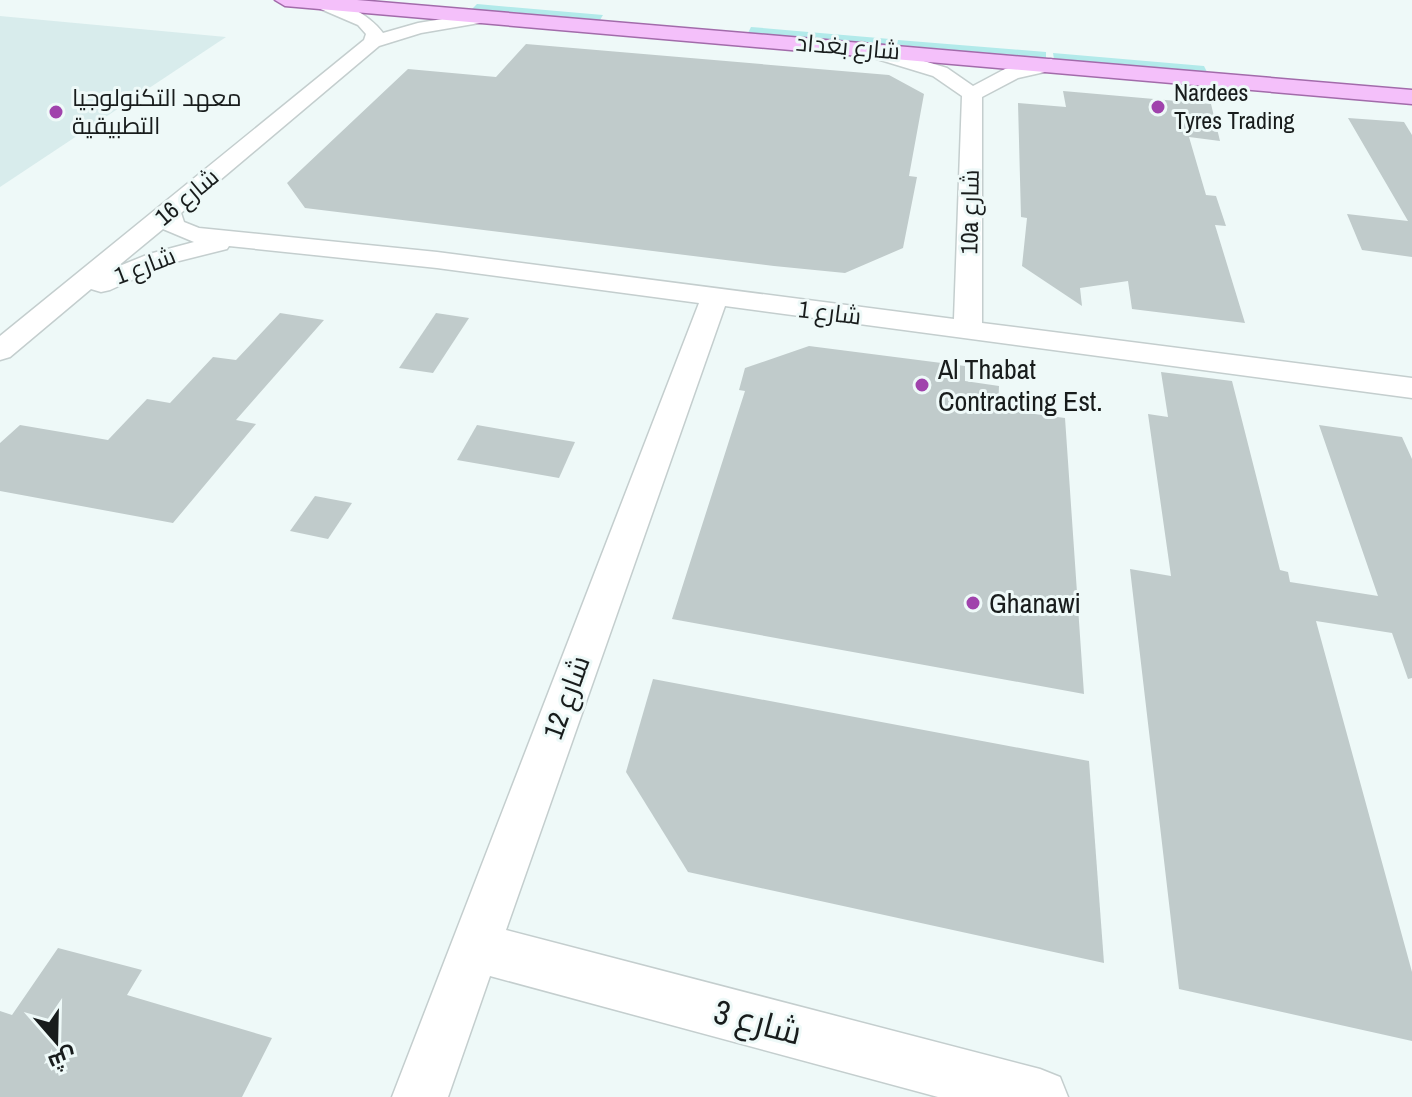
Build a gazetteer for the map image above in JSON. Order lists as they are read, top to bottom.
{
  "streets": {
    "main road": ["شارع بغداد"],
    "street": [
      "شارع 16",
      "10a شارع",
      "شارع 1",
      "شارع 12",
      "شارع 3"
    ]
  },
  "crossings": [
    ["شارع بغداد", "شارع 16"],
    ["شارع 16", "شارع 1"],
    ["10a شارع", "شارع 1"],
    ["شارع 1", "شارع 12"],
    ["شارع 12", "شارع 3"]
  ],
  "places": [
    "Nardees Tyres Trading",
    "معهد التكنولوجيا التطبيقية",
    "Al Thabat Contracting Est.",
    "Ghanawi"
  ],
  "north": "bottom"
}
